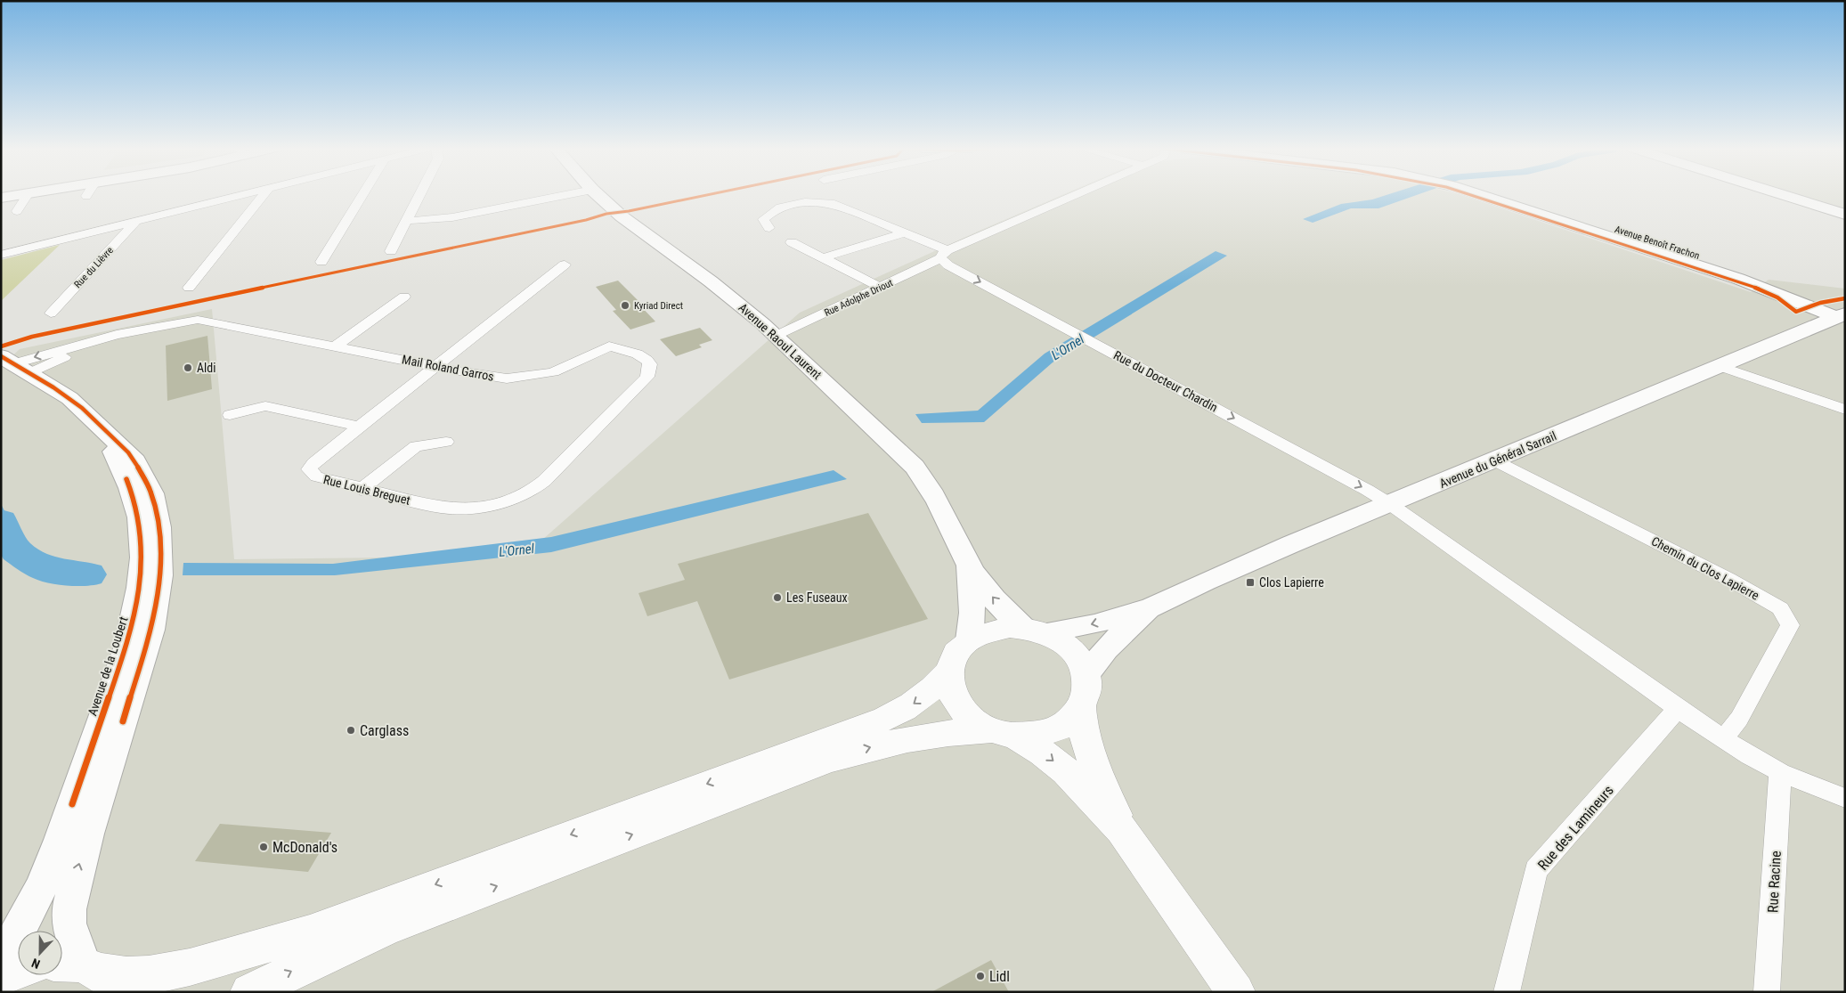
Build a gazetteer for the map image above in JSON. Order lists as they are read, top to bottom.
{
  "streets": {
    "street": [
      "Avenue Benoît Frachon",
      "Rue du Lièvre",
      "Rue Adolphe Driout",
      "Avenue Raoul Laurent",
      "Mail Roland Garros",
      "Rue du Docteur Chardin",
      "Avenue du Général Sarrail",
      "Rue Louis Breguet",
      "Chemin du Clos Lapierre",
      "Avenue de la Loubert",
      "Rue des Lamineurs",
      "Rue Racine"
    ]
  },
  "crossings": [
    ["Avenue Benoît Frachon", "Avenue du Général Sarrail"],
    ["Rue Adolphe Driout", "Avenue Raoul Laurent"],
    ["Rue Adolphe Driout", "Rue du Docteur Chardin"],
    ["Avenue Raoul Laurent", "Avenue du Général Sarrail"],
    ["Mail Roland Garros", "Rue Louis Breguet"],
    ["Mail Roland Garros", "Avenue de la Loubert"],
    ["Rue du Docteur Chardin", "Avenue du Général Sarrail"],
    ["Avenue du Général Sarrail", "Chemin du Clos Lapierre"]
  ],
  "one_way": ["Rue du Docteur Chardin"],
  "water": ["L'Ornel"],
  "places": {
    "other": [
      "Kyriad Direct",
      "Aldi",
      "Les Fuseaux",
      "Carglass",
      "McDonald's",
      "Lidl"
    ],
    "transit": ["Clos Lapierre"]
  },
  "north": "bottom"
}
